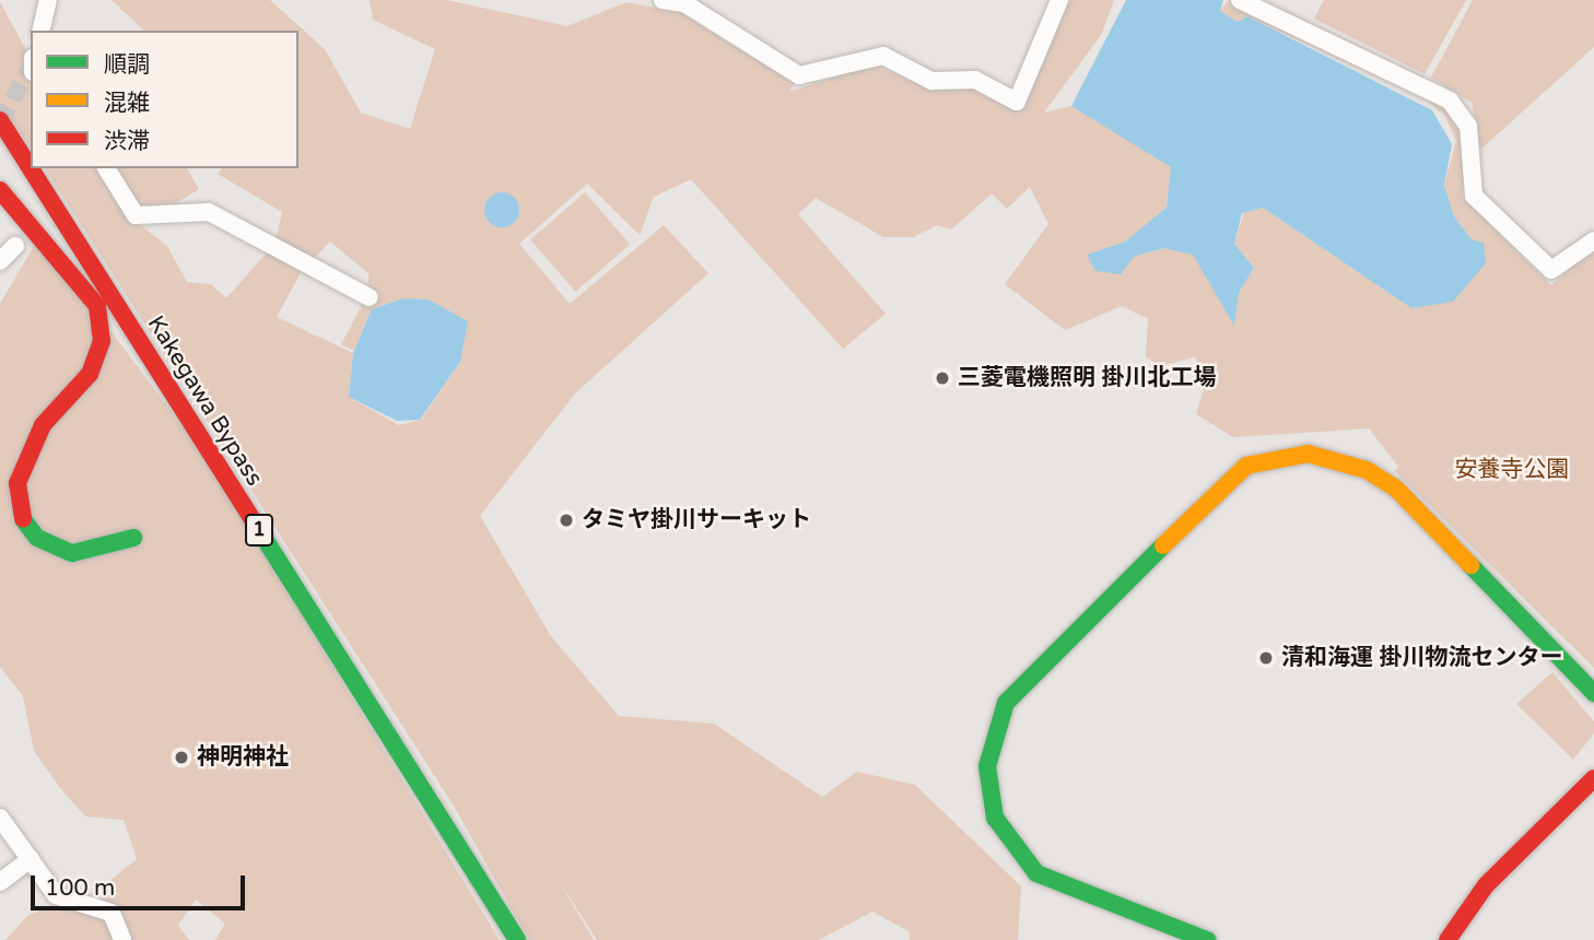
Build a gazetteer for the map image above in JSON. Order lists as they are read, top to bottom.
{
  "streets": {
    "main road": ["Kakegawa Bypass", "1"]
  },
  "parks": ["安養寺公園"],
  "places": [
    "三菱電機照明 掛川北工場",
    "タミヤ掛川サーキット",
    "清和海運 掛川物流センター",
    "神明神社"
  ],
  "legend": ["順調", "混雑", "渋滞"],
  "scale_bar": "100 m"
}
